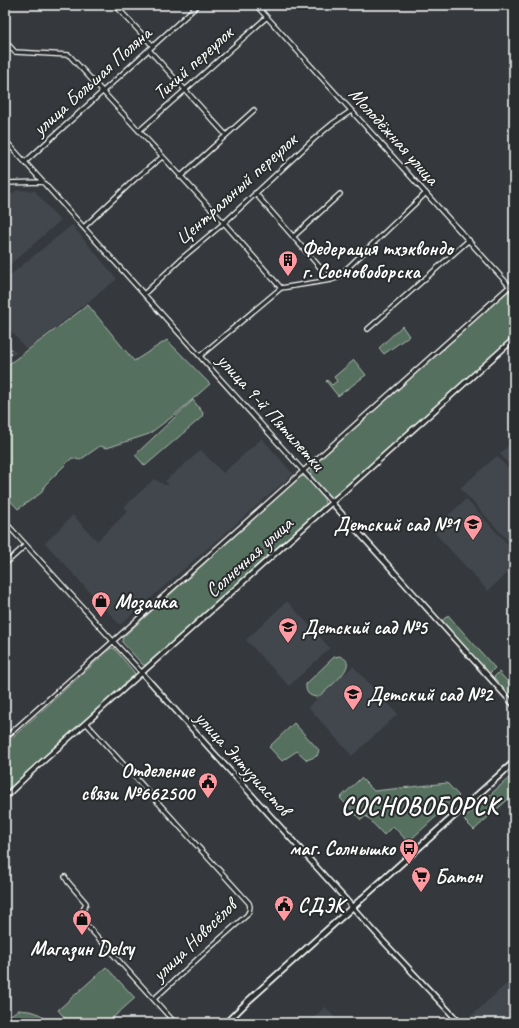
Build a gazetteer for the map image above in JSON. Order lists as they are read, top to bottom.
{
  "streets": {
    "street": [
      "Тихий переулок",
      "улица Большая Поляна",
      "Молодёжная улица",
      "Центральный переулок",
      "улица 9-й Пятилетки",
      "Солнечная улица",
      "улица Энтузиастов",
      "улица Новосёлов"
    ]
  },
  "crossings": [
    ["Тихий переулок", "Молодёжная улица"],
    ["улица Большая Поляна", "улица 9-й Пятилетки"],
    ["Молодёжная улица", "Центральный переулок"],
    ["Молодёжная улица", "Солнечная улица"],
    ["Центральный переулок", "улица 9-й Пятилетки"],
    ["улица 9-й Пятилетки", "Солнечная улица"],
    ["Солнечная улица", "улица Энтузиастов"],
    ["Солнечная улица", "улица Новосёлов"]
  ],
  "districts": ["СОСНОВОБОРСК"],
  "places": {
    "building": ["Федерация тхэквондо г. Сосновоборска"],
    "school or university": ["Детский сад №1", "Детский сад №5", "Детский сад №2"],
    "shop": ["Мозаика", "Магазин Delsy"],
    "public building": ["Отделение связи №662500", "СДЭК"],
    "bus stop": ["маг. Солнышко"],
    "supermarket": ["Батон"]
  }
}
